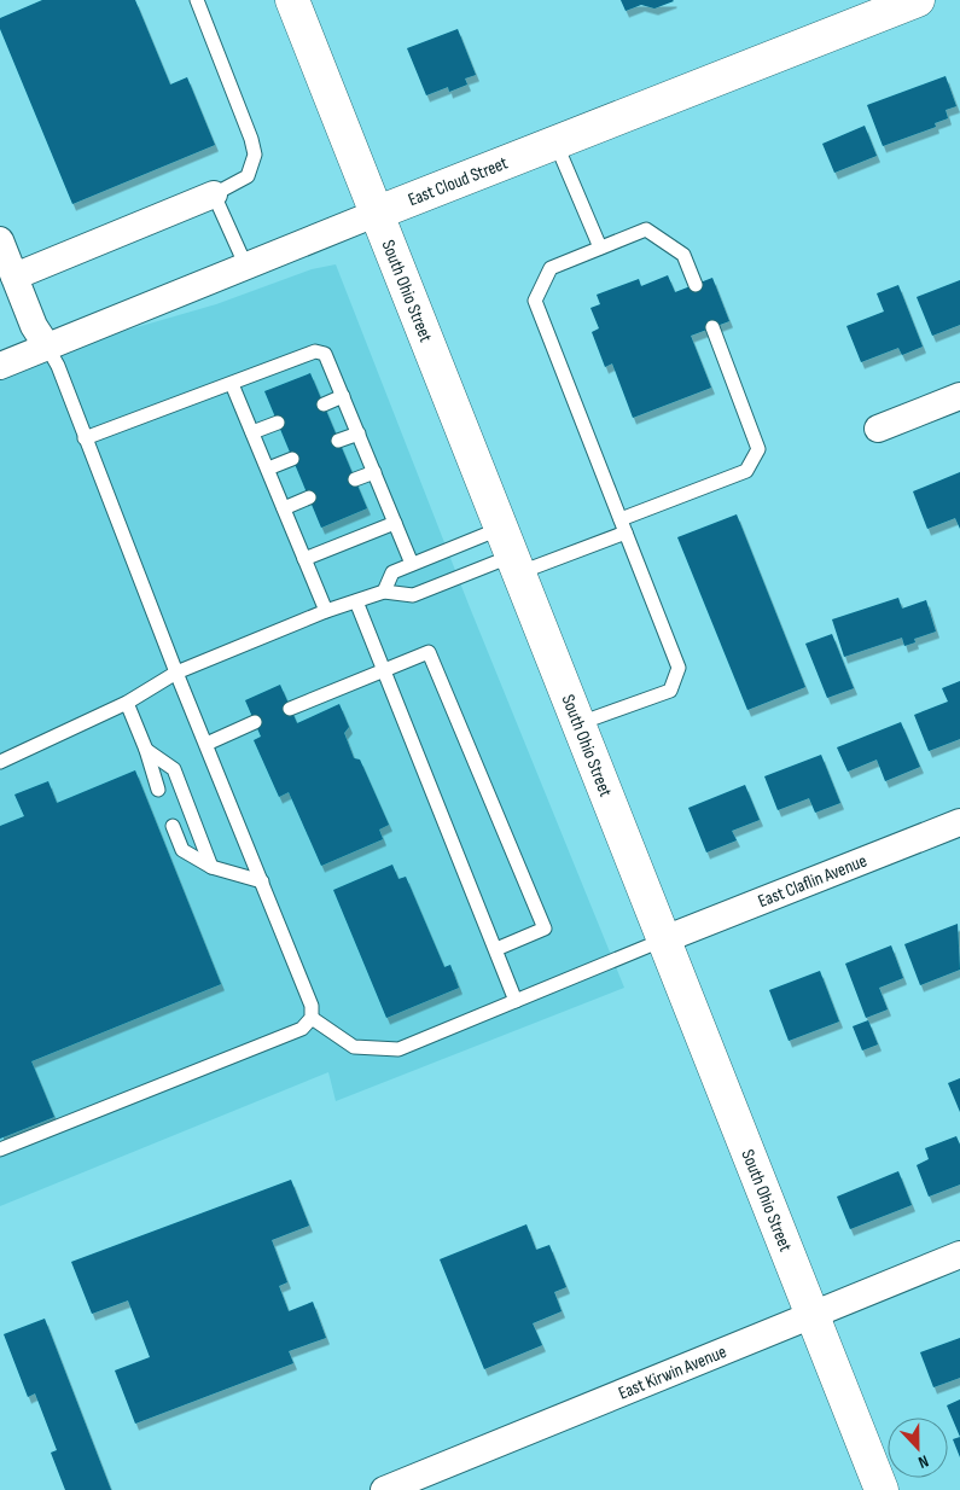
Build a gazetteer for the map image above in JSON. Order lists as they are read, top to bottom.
{
  "streets": {
    "main road": ["East Cloud Street", "South Ohio Street"],
    "street": ["East Claflin Avenue", "East Kirwin Avenue"]
  },
  "crossings": [
    ["East Cloud Street", "South Ohio Street"],
    ["South Ohio Street", "East Claflin Avenue"],
    ["South Ohio Street", "East Kirwin Avenue"]
  ],
  "north": "bottom"
}
